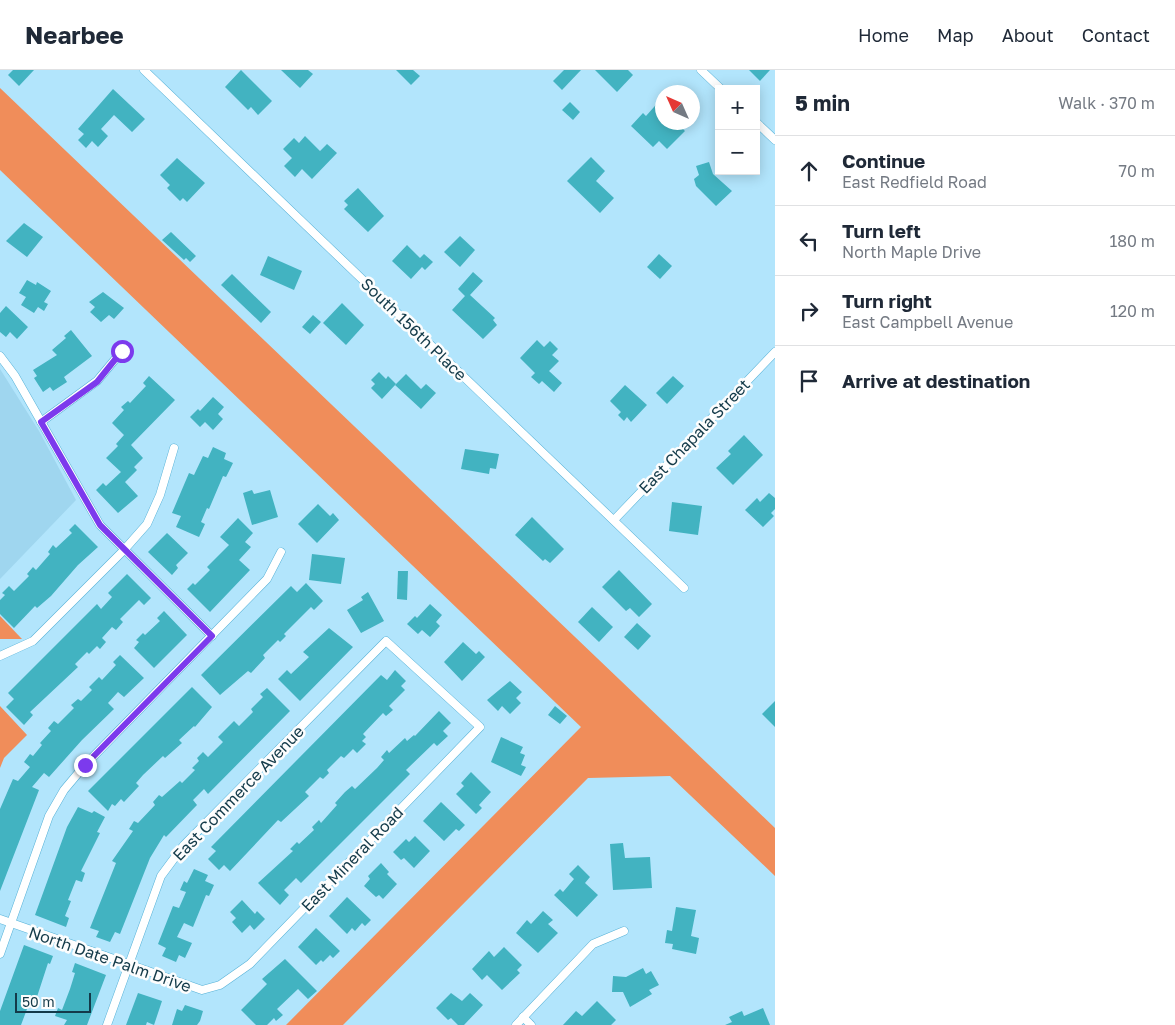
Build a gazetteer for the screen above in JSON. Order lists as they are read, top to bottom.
{
  "streets": {
    "street": [
      "South 156th Place",
      "East Chapala Street",
      "East Commerce Avenue",
      "East Mineral Road",
      "North Date Palm Drive"
    ]
  },
  "crossings": [
    ["South 156th Place", "East Chapala Street"],
    ["East Commerce Avenue", "East Mineral Road"],
    ["East Commerce Avenue", "North Date Palm Drive"],
    ["East Mineral Road", "North Date Palm Drive"]
  ],
  "scale_bar": "50 m",
  "north": "top left",
  "page": {
    "header": "Nearbee",
    "nav": [
      "Home",
      "Map",
      "About",
      "Contact"
    ],
    "heading": ["5 min", "Walk · 370 m"],
    "map_buttons": ["+", "−"],
    "list": [
      ["Continue", "East Redfield Road", "70 m"],
      ["Turn left", "North Maple Drive", "180 m"],
      ["Turn right", "East Campbell Avenue", "120 m"],
      "Arrive at destination"
    ],
    "scale": "50 m"
  }
}
